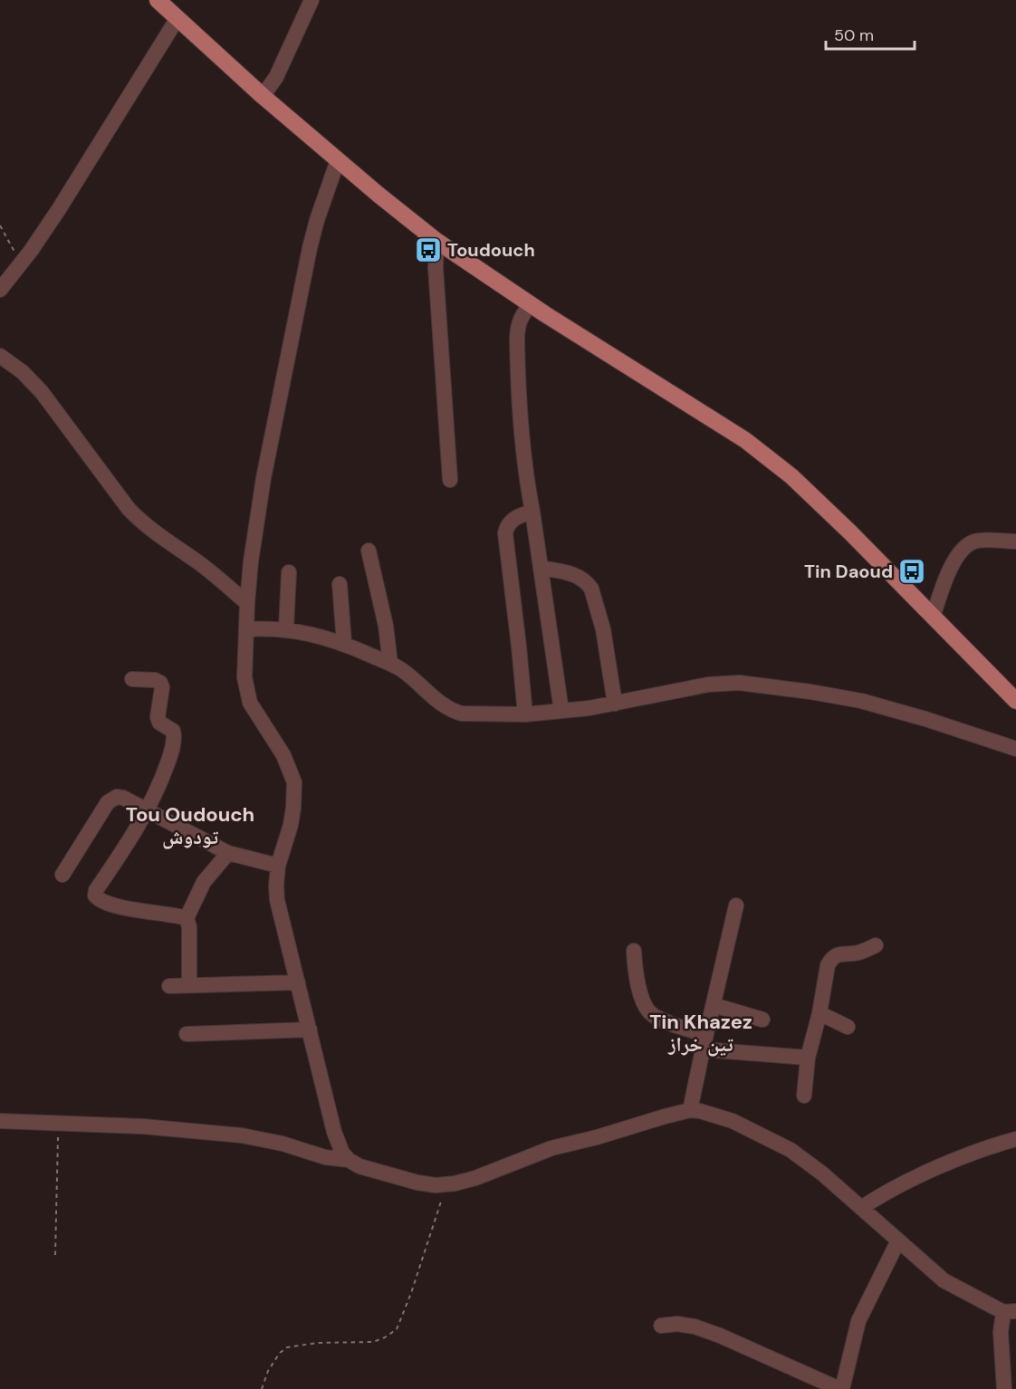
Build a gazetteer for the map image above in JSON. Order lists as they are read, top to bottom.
{
  "districts": ["Tou Oudouch تودوش", "Tin Khazez تين خراز"],
  "places": {
    "bus stop": ["Toudouch", "Tin Daoud"]
  },
  "scale_bar": "50 m"
}
